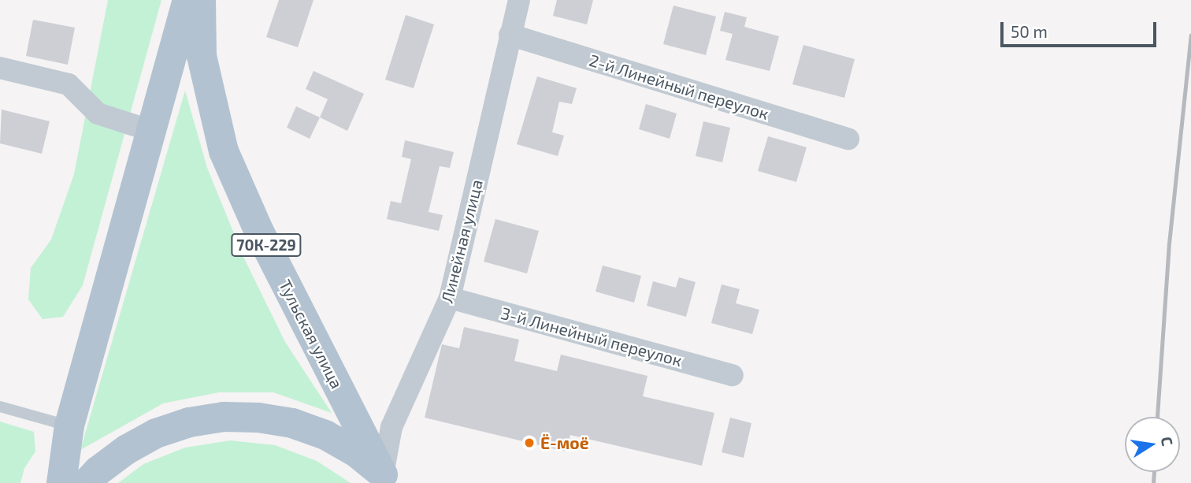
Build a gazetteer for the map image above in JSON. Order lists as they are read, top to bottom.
{
  "streets": {
    "main road": ["70К-229", "Тульская улица"],
    "street": ["2-й Линейный переулок", "Линейная улица", "3-й Линейный переулок"]
  },
  "crossings": [
    ["2-й Линейный переулок", "Линейная улица"],
    ["Линейная улица", "Тульская улица"],
    ["Линейная улица", "3-й Линейный переулок"]
  ],
  "places": ["Ё-моё"],
  "scale_bar": "50 m",
  "north": "right"
}
